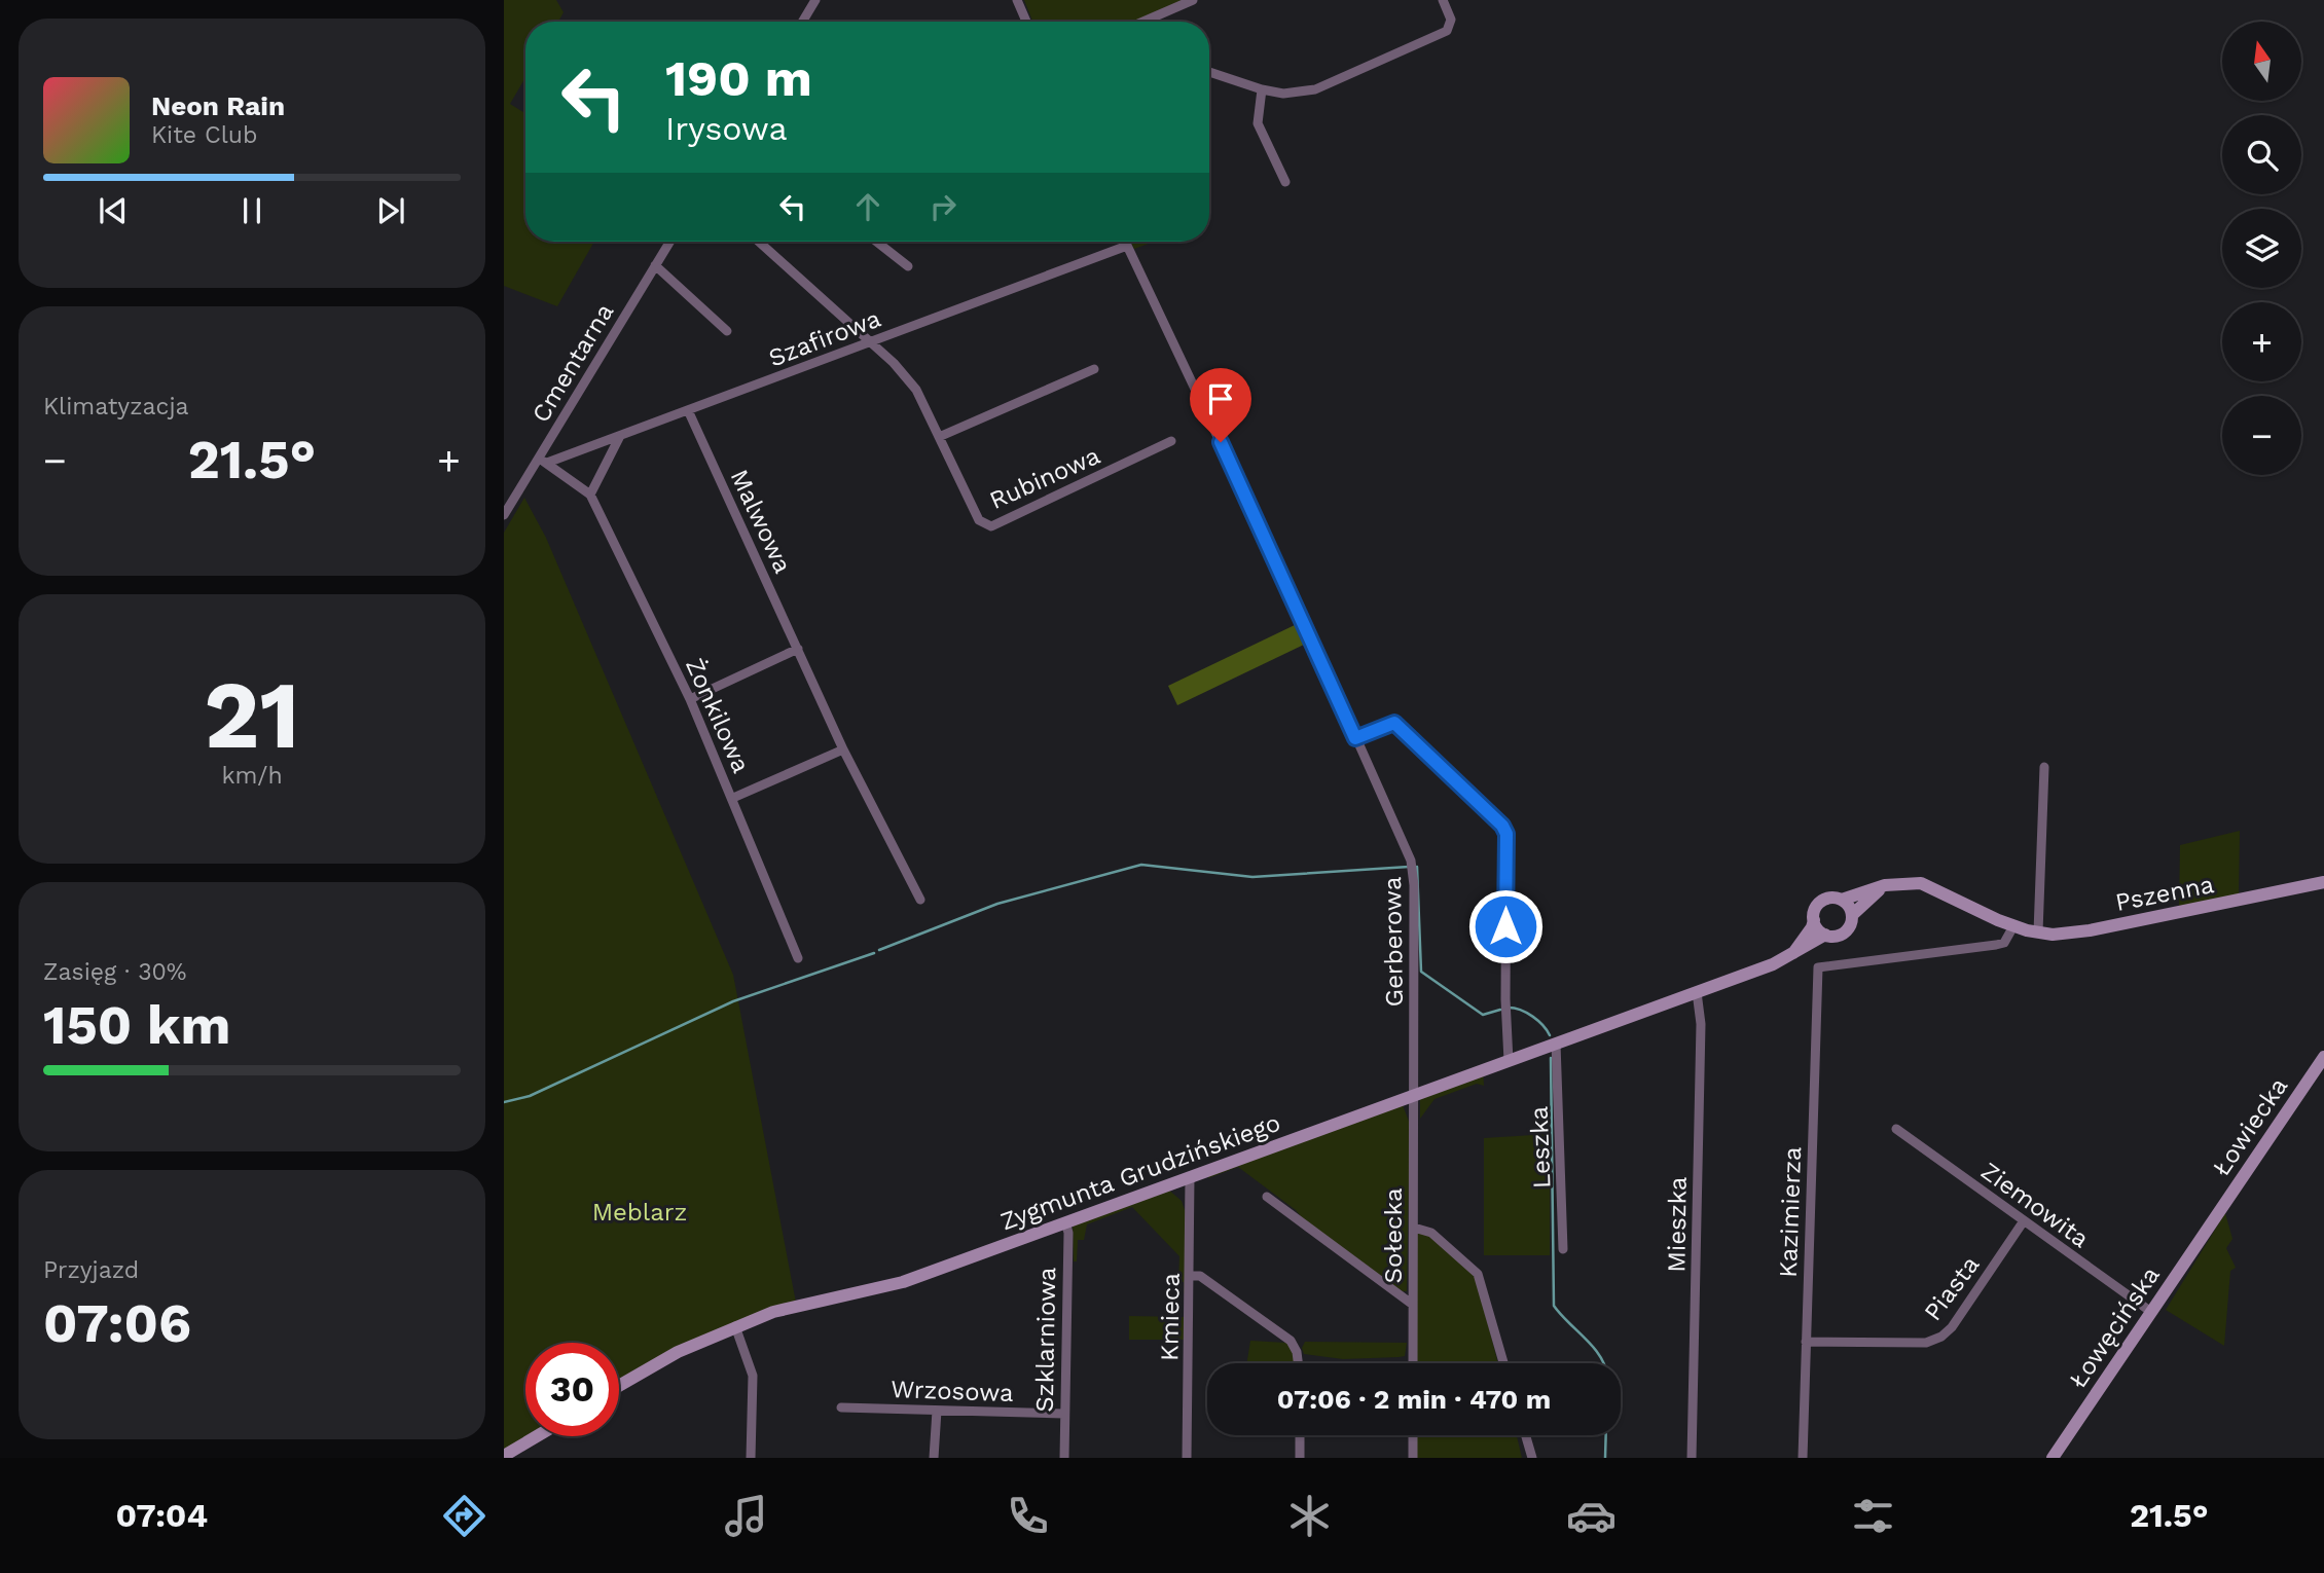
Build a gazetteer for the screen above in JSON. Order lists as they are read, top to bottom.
{
  "streets": {
    "street": [
      "Szafirowa",
      "Cmentarna",
      "Rubinowa",
      "Malwowa",
      "Żonkilowa",
      "Pszenna",
      "Gerberowa",
      "Łowiecka",
      "Leszka",
      "Zygmunta Grudzińskiego",
      "Ziemowita",
      "Kazimierza",
      "Mieszka",
      "Sołecka",
      "Piasta",
      "Kmieca",
      "Łowęcińska",
      "Szklarniowa",
      "Wrzosowa"
    ]
  },
  "crossings": [
    ["Szafirowa", "Cmentarna"],
    ["Szafirowa", "Rubinowa"],
    ["Szafirowa", "Malwowa"],
    ["Szafirowa", "Żonkilowa"],
    ["Szafirowa", "Gerberowa"],
    ["Cmentarna", "Żonkilowa"],
    ["Pszenna", "Kazimierza"],
    ["Gerberowa", "Zygmunta Grudzińskiego"],
    ["Gerberowa", "Sołecka"],
    ["Łowiecka", "Łowęcińska"],
    ["Leszka", "Zygmunta Grudzińskiego"],
    ["Zygmunta Grudzińskiego", "Mieszka"],
    ["Zygmunta Grudzińskiego", "Sołecka"],
    ["Zygmunta Grudzińskiego", "Kmieca"],
    ["Zygmunta Grudzińskiego", "Szklarniowa"],
    ["Ziemowita", "Piasta"],
    ["Ziemowita", "Łowęcińska"],
    ["Kazimierza", "Piasta"],
    ["Szklarniowa", "Wrzosowa"]
  ],
  "parks": ["Meblarz"],
  "north": "top",
  "page": {
    "map_buttons": ["+", "−"],
    "turn": ["190 m", "Irysowa"],
    "song": ["Neon Rain", "Kite Club"],
    "tile": [
      "Klimatyzacja",
      ["21", "km/h"],
      ["Zasięg · 30%", "150 km"],
      ["Przyjazd", "07:06"]
    ],
    "heat": ["−", "21.5°", "+"],
    "limit": "30",
    "trip": "07:06 · 2 min · 470 m",
    "tabs": ["07:04", "21.5°"]
  }
}
